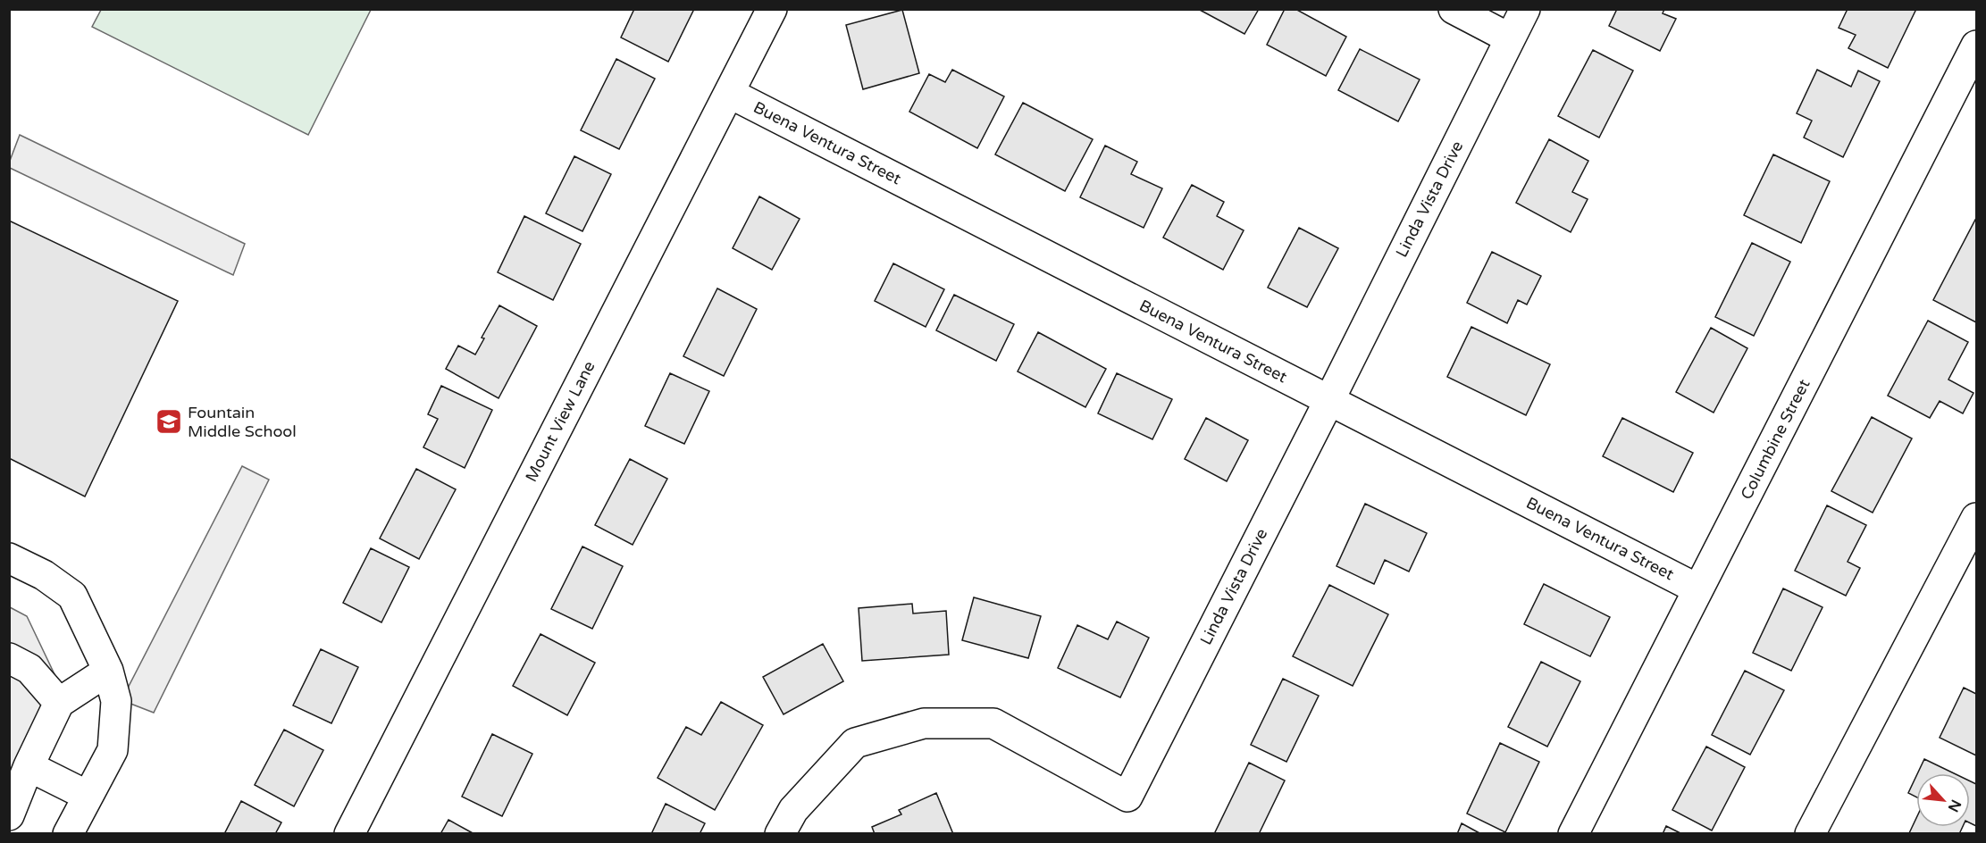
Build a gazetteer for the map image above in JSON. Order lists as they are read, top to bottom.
{
  "streets": {
    "street": [
      "Buena Ventura Street",
      "Linda Vista Drive",
      "Mount View Lane",
      "Columbine Street"
    ]
  },
  "crossings": [
    ["Buena Ventura Street", "Linda Vista Drive"],
    ["Buena Ventura Street", "Mount View Lane"],
    ["Buena Ventura Street", "Columbine Street"]
  ],
  "places": {
    "school or university": ["Fountain Middle School"]
  },
  "north": "bottom right"
}
